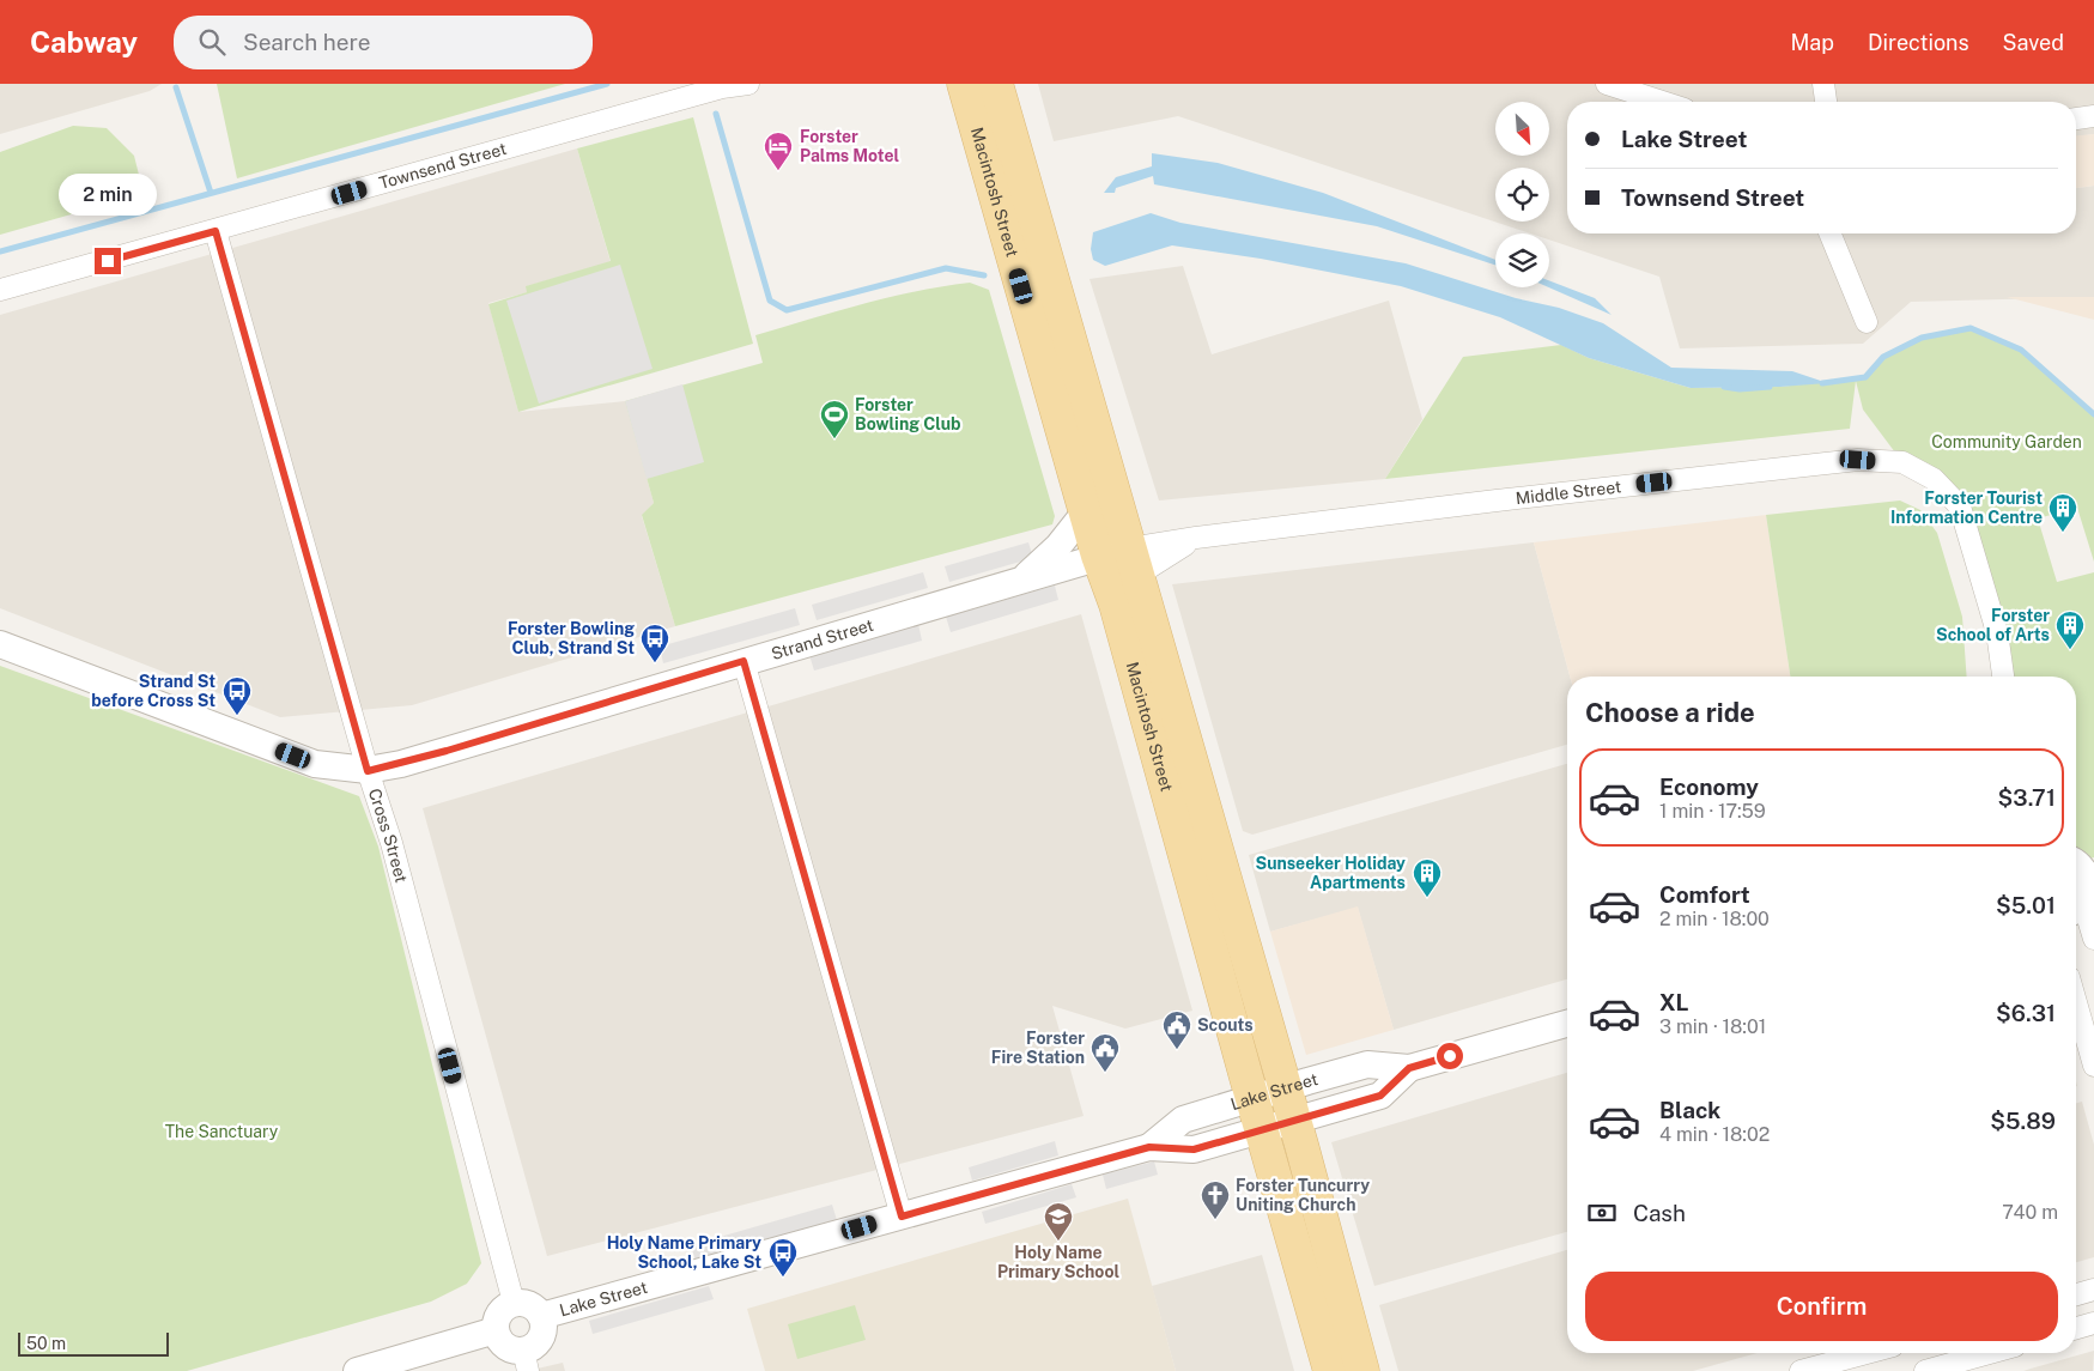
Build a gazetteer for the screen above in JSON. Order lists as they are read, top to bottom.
{
  "streets": {
    "main road": ["Macintosh Street"],
    "street": [
      "Townsend Street",
      "Middle Street",
      "Strand Street",
      "Cross Street",
      "Lake Street"
    ]
  },
  "crossings": [
    ["Townsend Street", "Cross Street"],
    ["Macintosh Street", "Middle Street"],
    ["Macintosh Street", "Strand Street"],
    ["Macintosh Street", "Lake Street"],
    ["Middle Street", "Strand Street"],
    ["Strand Street", "Cross Street"],
    ["Cross Street", "Lake Street"]
  ],
  "parks": ["Community Garden", "The Sanctuary"],
  "places": {
    "hotel": ["Forster Palms Motel"],
    "sports": ["Forster Bowling Club"],
    "building": ["Forster Tourist Information Centre", "Forster School of Arts", "Sunseeker Holiday Apartments"],
    "bus stop": ["Forster Bowling Club, Strand St", "Strand St before Cross St", "Holy Name Primary School, Lake St"],
    "public building": ["Scouts", "Forster Fire Station"],
    "church": ["Forster Tuncurry Uniting Church"],
    "school or university": ["Holy Name Primary School"]
  },
  "scale_bar": "50 m",
  "north": "bottom right",
  "page": {
    "header": "Cabway",
    "search": "Search here",
    "nav": ["Map", "Directions", "Saved"],
    "banner": ["Lake Street", "Townsend Street"],
    "bubble": "2 min",
    "heading": "Choose a ride",
    "list": [
      {
        "name": "Economy",
        "note": "1 min · 17:59",
        "value": "$3.71"
      },
      {
        "name": "Comfort",
        "note": "2 min · 18:00",
        "value": "$5.01"
      },
      {
        "name": "XL",
        "note": "3 min · 18:01",
        "value": "$6.31"
      },
      {
        "name": "Black",
        "note": "4 min · 18:02",
        "value": "$5.89"
      }
    ],
    "pay": ["Cash", "740 m"],
    "buttons": "Confirm",
    "scale": "50 m"
  }
}
